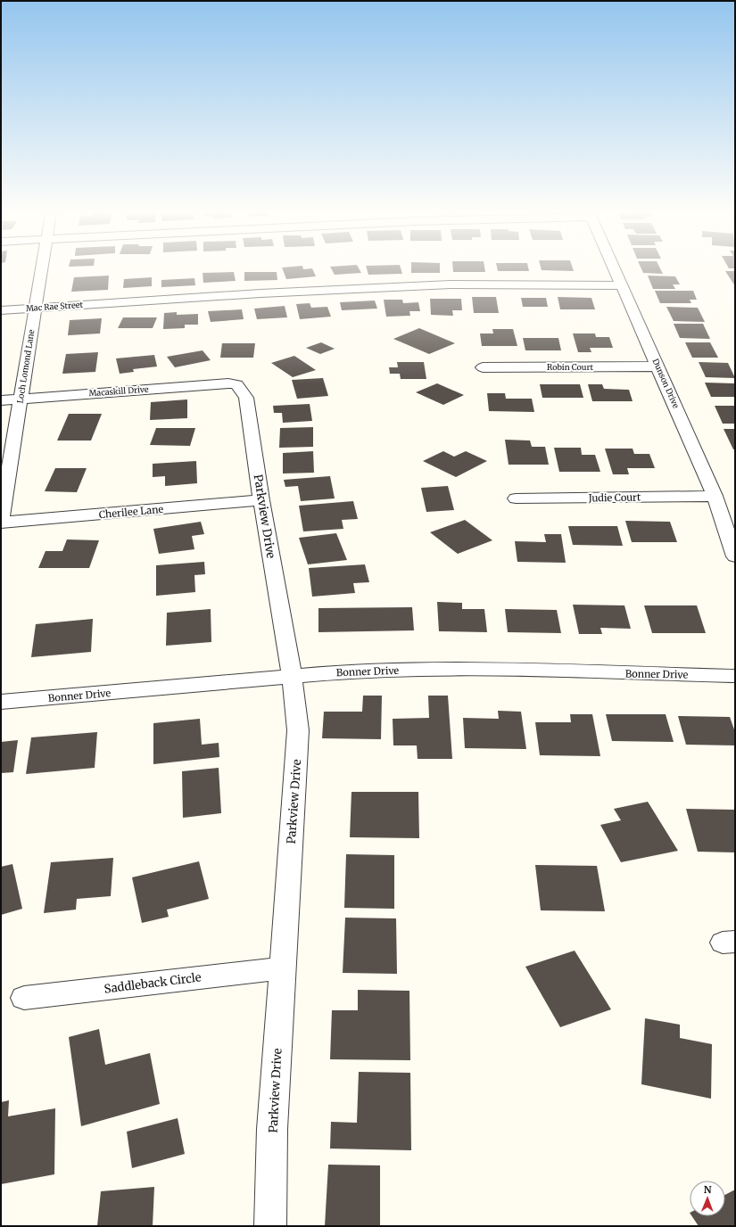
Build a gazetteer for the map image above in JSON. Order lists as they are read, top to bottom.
{
  "streets": {
    "street": [
      "Mac Rae Street",
      "Loch Lomond Lane",
      "Robin Court",
      "Dunson Drive",
      "Macaskill Drive",
      "Judie Court",
      "Cherilee Lane",
      "Parkview Drive",
      "Bonner Drive",
      "Saddleback Circle"
    ]
  },
  "crossings": [
    ["Mac Rae Street", "Loch Lomond Lane"],
    ["Mac Rae Street", "Dunson Drive"],
    ["Loch Lomond Lane", "Macaskill Drive"],
    ["Robin Court", "Dunson Drive"],
    ["Dunson Drive", "Judie Court"],
    ["Macaskill Drive", "Parkview Drive"],
    ["Cherilee Lane", "Parkview Drive"],
    ["Parkview Drive", "Bonner Drive"],
    ["Parkview Drive", "Saddleback Circle"]
  ],
  "north": "top"
}
